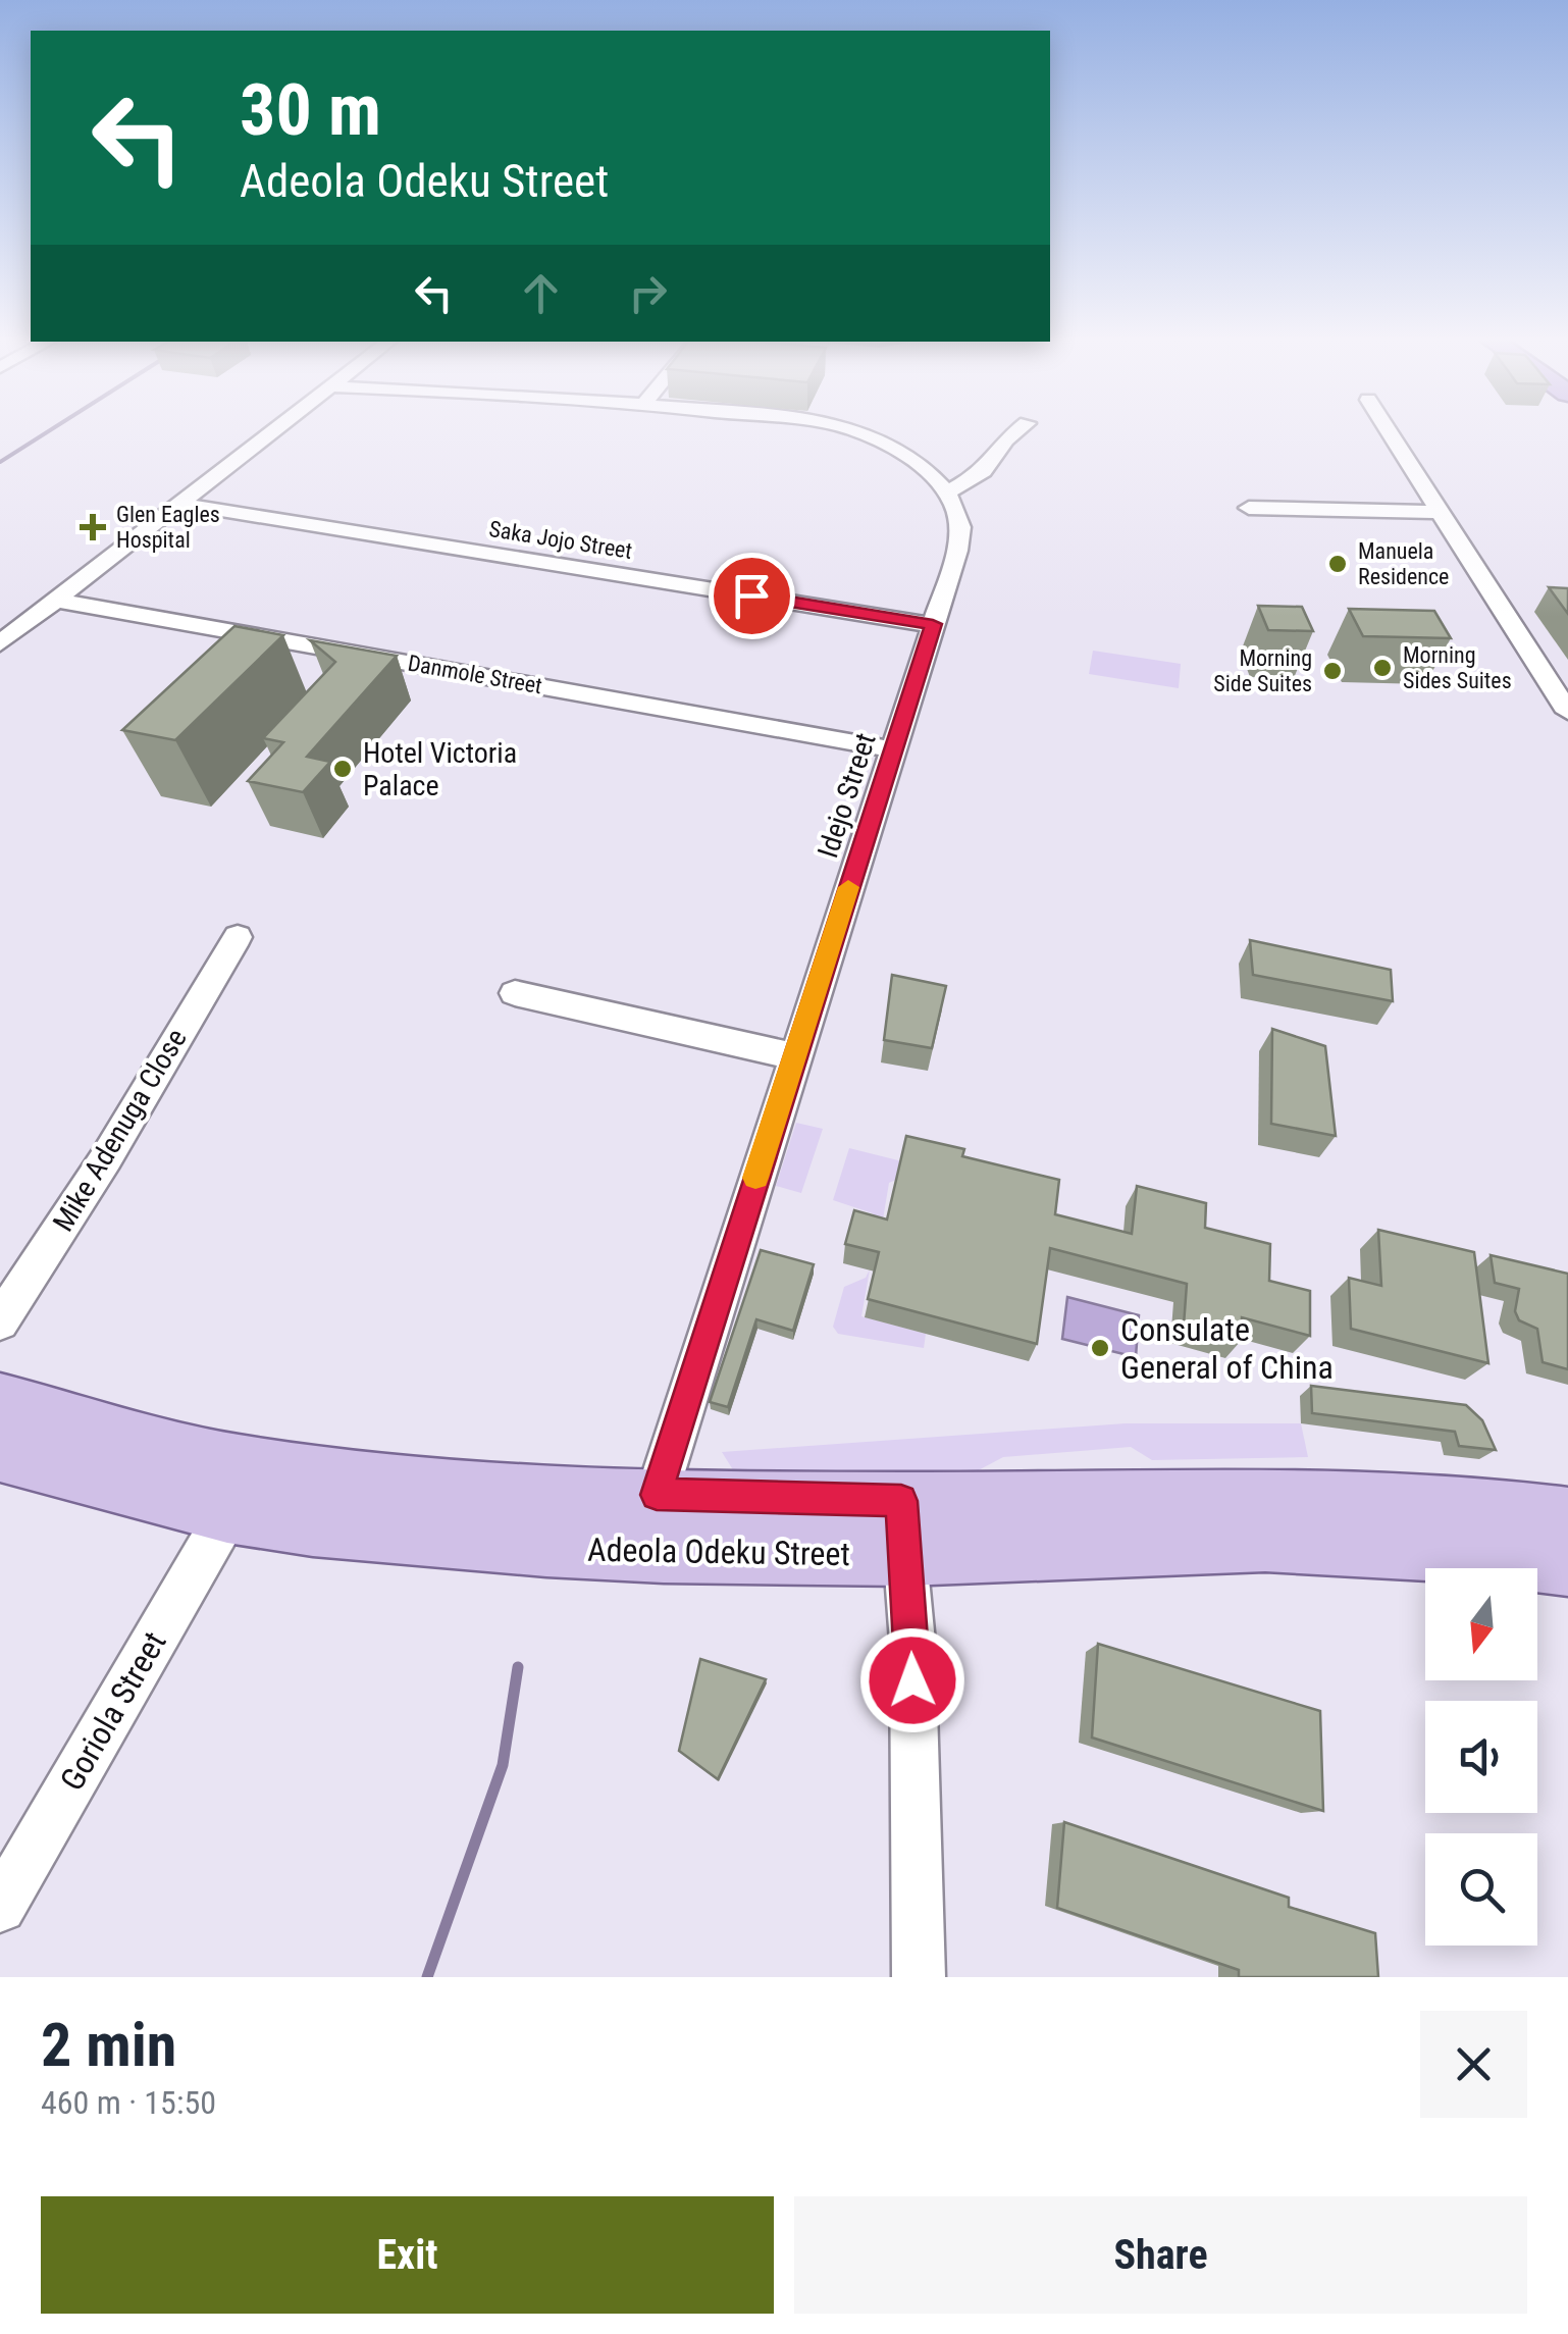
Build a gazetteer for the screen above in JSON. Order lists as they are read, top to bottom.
{
  "streets": {
    "main road": ["Adeola Odeku Street"],
    "street": [
      "Saka Jojo Street",
      "Danmole Street",
      "Idejo Street",
      "Mike Adenuga Close",
      "Goriola Street"
    ]
  },
  "crossings": [
    ["Saka Jojo Street", "Idejo Street"],
    ["Danmole Street", "Idejo Street"],
    ["Idejo Street", "Adeola Odeku Street"],
    ["Adeola Odeku Street", "Goriola Street"]
  ],
  "places": {
    "health": ["Glen Eagles Hospital"],
    "other": [
      "Manuela Residence",
      "Morning Sides Suites",
      "Morning Side Suites",
      "Hotel Victoria Palace",
      "Consulate General of China"
    ]
  },
  "north": "bottom",
  "page": {
    "turn": ["30 m", "Adeola Odeku Street"],
    "heading": ["2 min", "460 m · 15:50"],
    "buttons": ["Exit", "Share"]
  }
}
